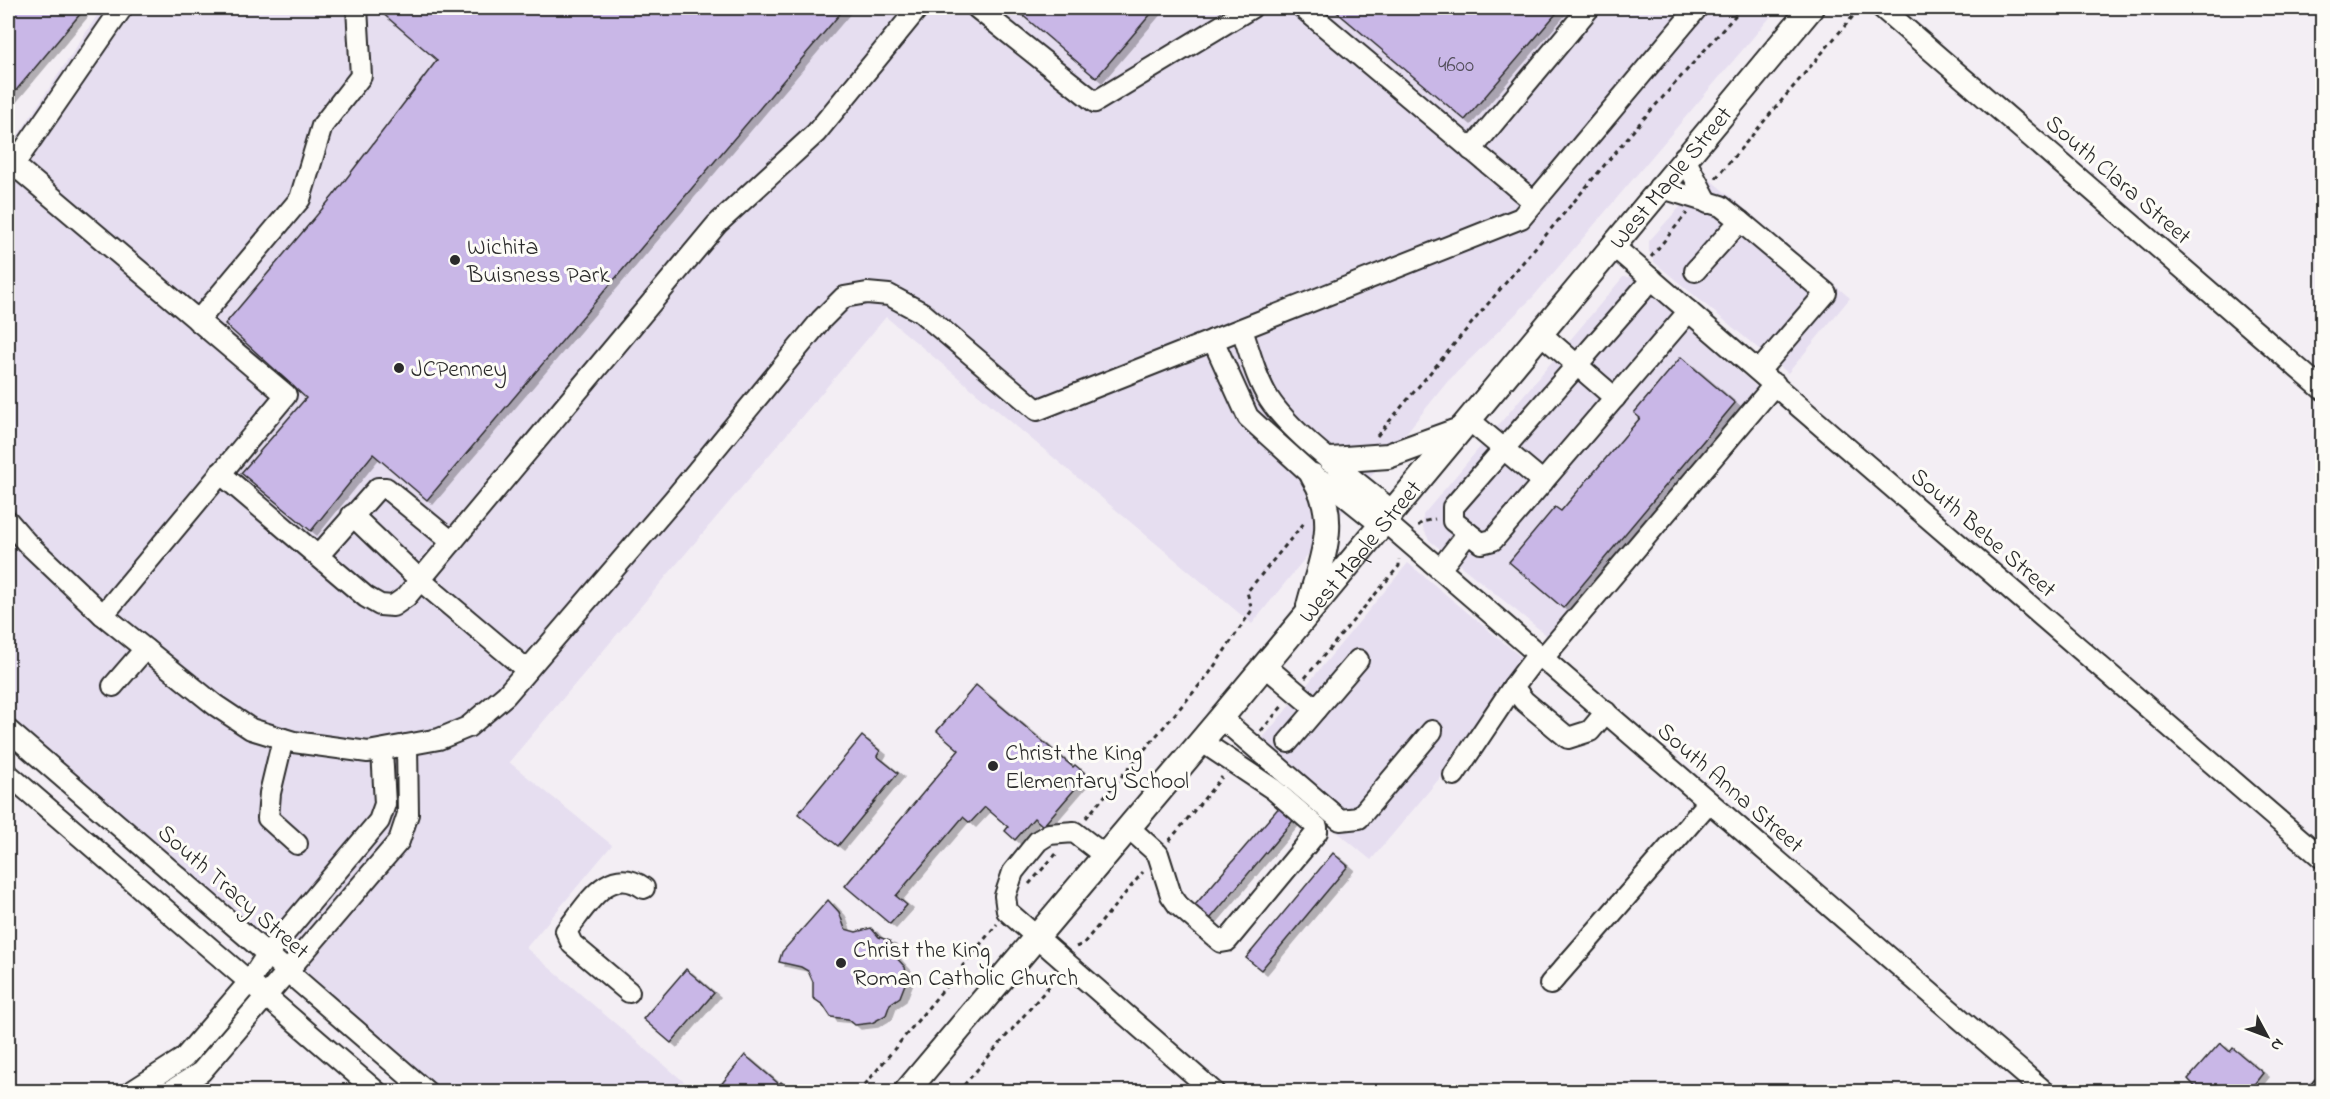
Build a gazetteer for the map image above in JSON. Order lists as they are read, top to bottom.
{
  "streets": {
    "main road": ["West Maple Street"],
    "street": [
      "South Clara Street",
      "South Bebe Street",
      "South Anna Street",
      "South Tracy Street"
    ]
  },
  "crossings": [
    ["West Maple Street", "South Bebe Street"],
    ["West Maple Street", "South Anna Street"]
  ],
  "places": [
    "Wichita Buisness Park",
    "JCPenney",
    "Christ the King Elementary School",
    "Christ the King Roman Catholic Church"
  ],
  "house_numbers": ["4600"],
  "north": "bottom right"
}
